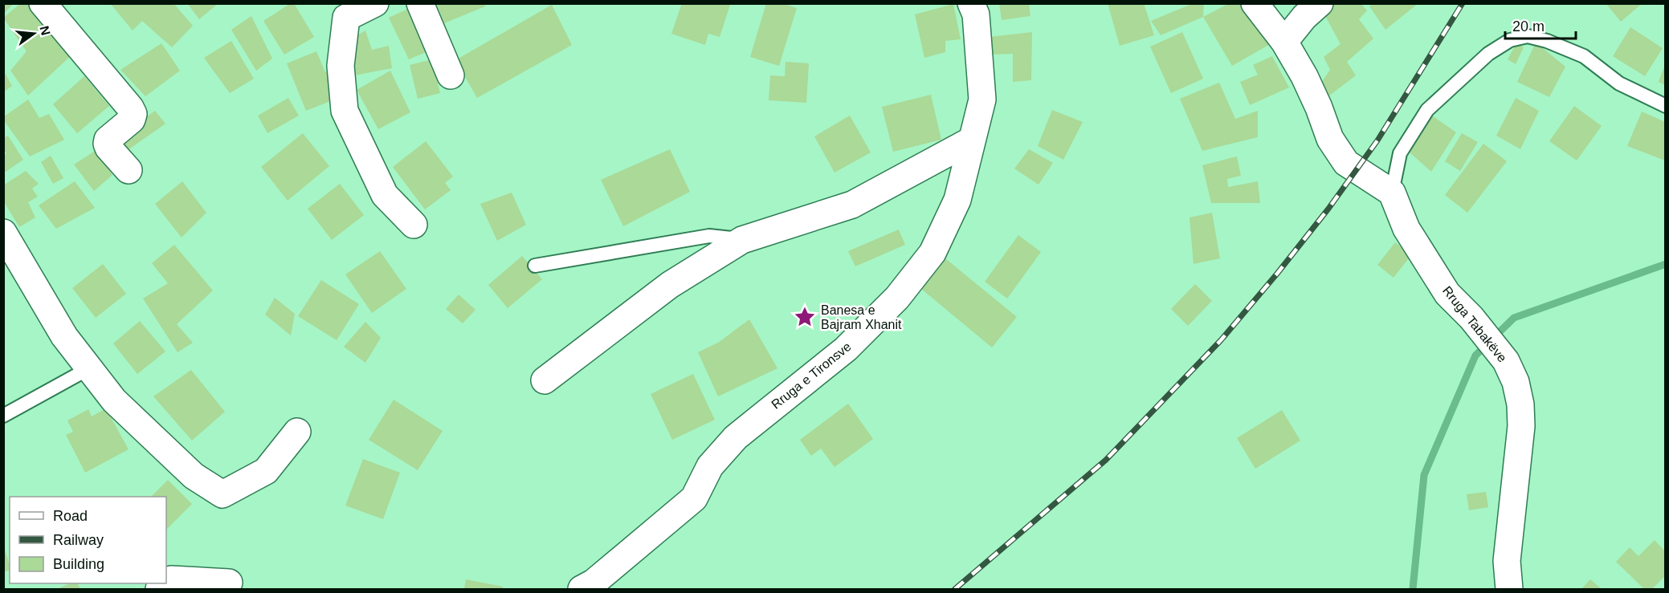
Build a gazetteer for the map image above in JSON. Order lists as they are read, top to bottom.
{
  "streets": {
    "street": ["Rruga Tabakëve", "Rruga e Tironsve"]
  },
  "places": {
    "place": ["Banesa e Bajram Xhanit"]
  },
  "legend": ["Road", "Railway", "Building"],
  "scale_bar": "20 m",
  "north": "right"
}
